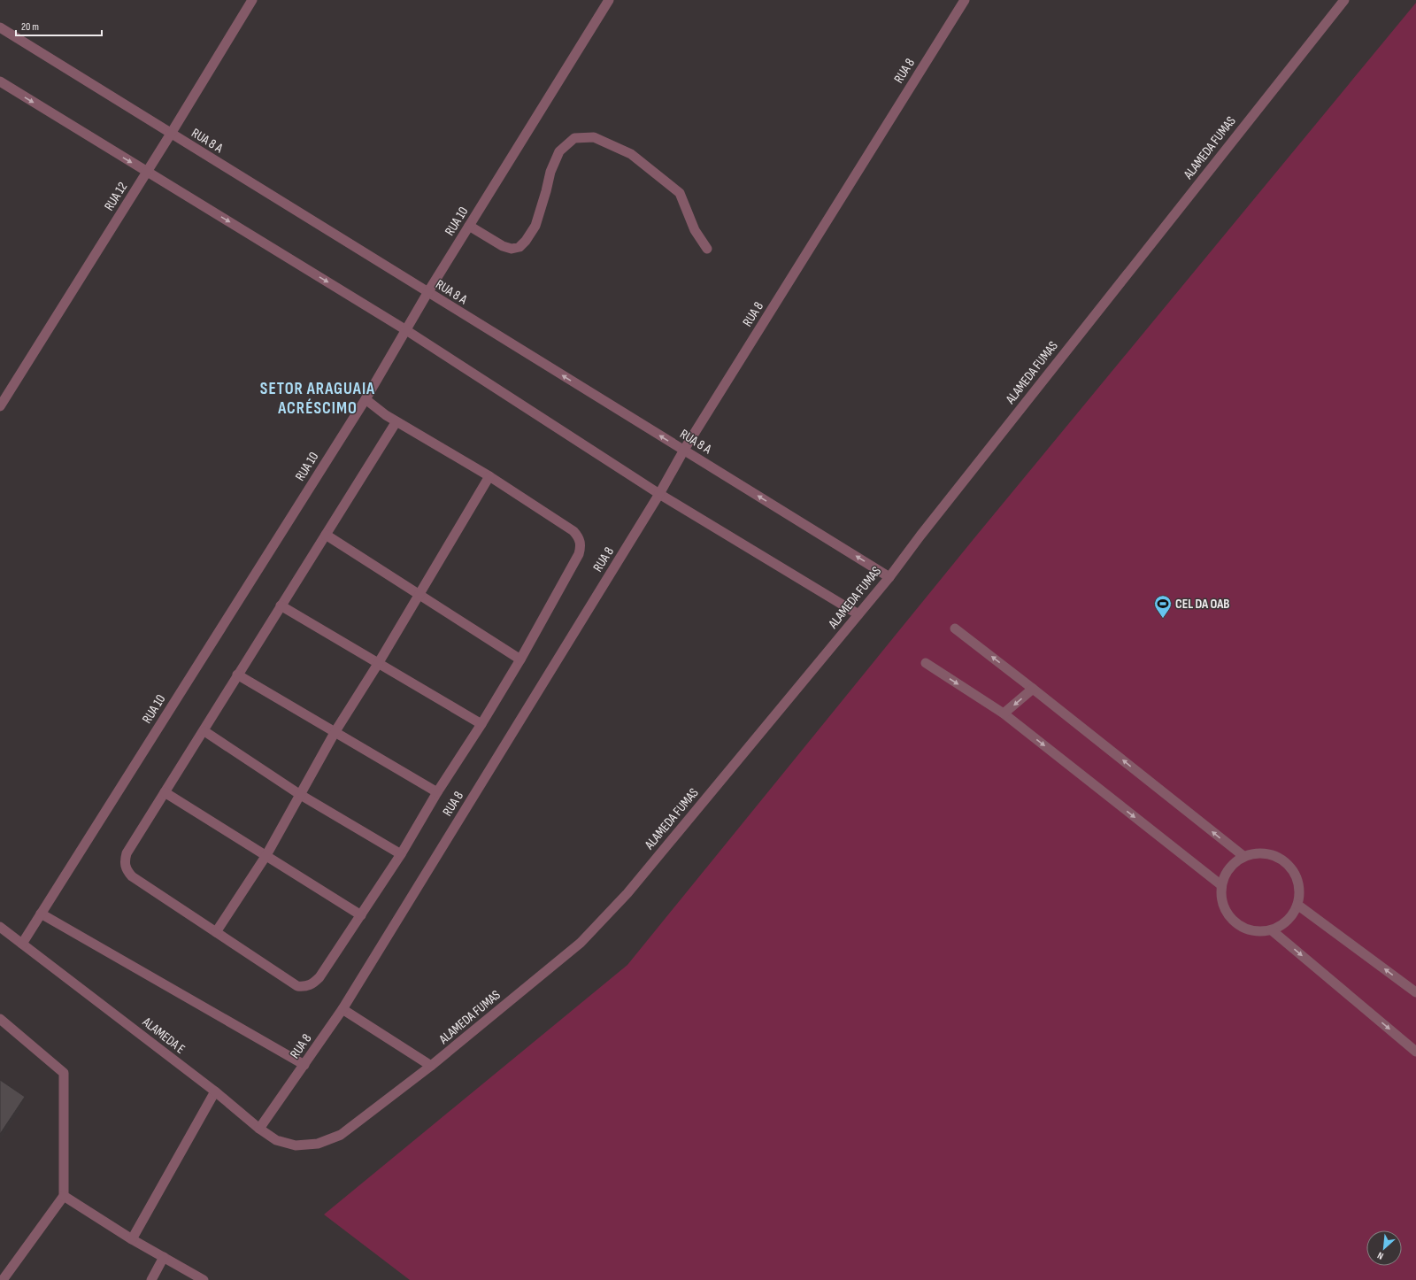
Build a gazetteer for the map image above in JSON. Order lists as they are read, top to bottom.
{
  "streets": {
    "street": [
      "RUA 8",
      "RUA 8 A",
      "ALAMEDA FUMAS",
      "RUA 12",
      "RUA 10",
      "ALAMEDA E"
    ]
  },
  "crossings": [
    ["RUA 8", "RUA 8 A"],
    ["RUA 8", "ALAMEDA E"],
    ["RUA 8 A", "ALAMEDA FUMAS"],
    ["RUA 8 A", "RUA 12"],
    ["RUA 8 A", "RUA 10"],
    ["ALAMEDA FUMAS", "ALAMEDA E"],
    ["RUA 10", "ALAMEDA E"]
  ],
  "districts": ["SETOR ARAGUAIA ACRÉSCIMO"],
  "places": {
    "sports": ["CEL DA OAB"]
  },
  "scale_bar": "20 m",
  "north": "bottom left"
}
